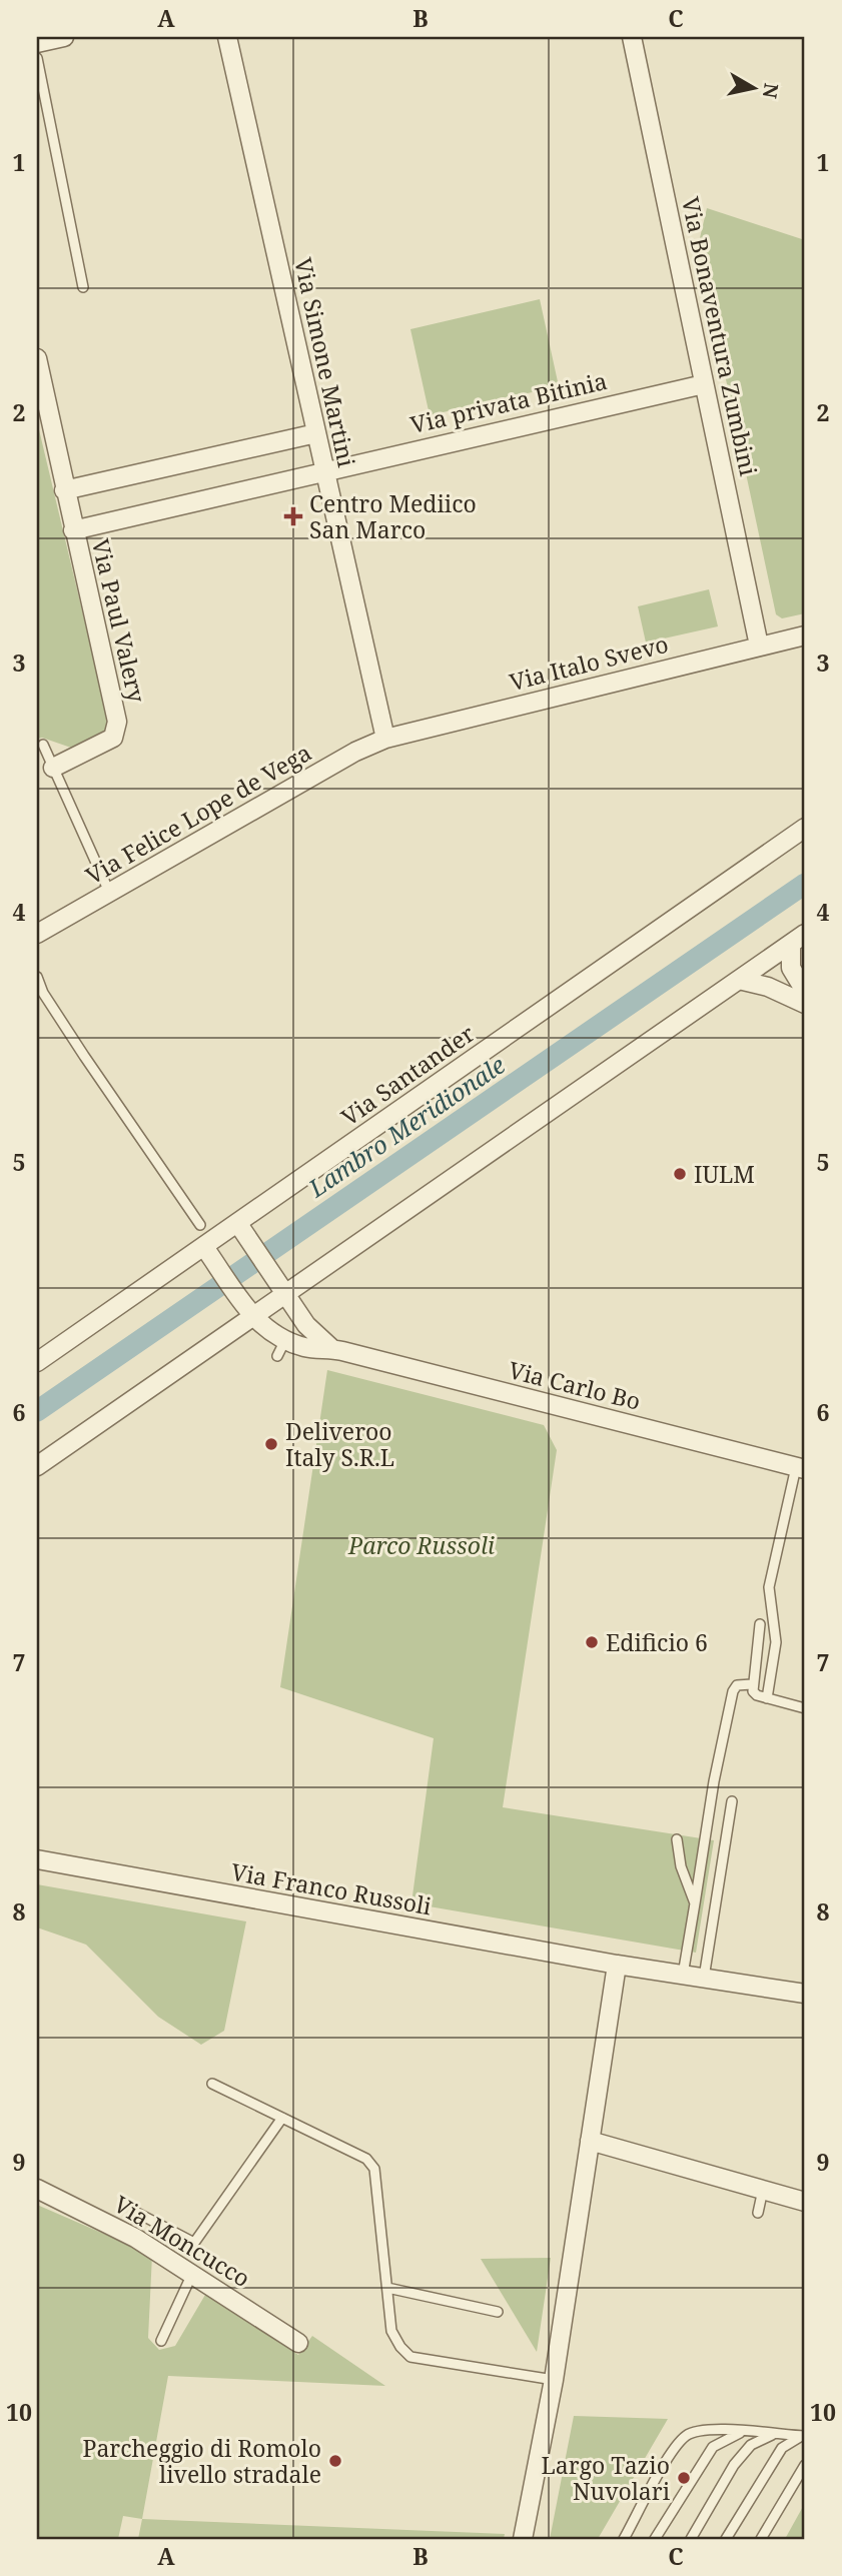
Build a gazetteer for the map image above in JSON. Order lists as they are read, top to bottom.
{
  "streets": {
    "street": [
      "Via Bonaventura Zumbini",
      "Via Simone Martini",
      "Via privata Bitinia",
      "Via Paul Valery",
      "Via Italo Svevo",
      "Via Felice Lope de Vega",
      "Via Santander",
      "Via Carlo Bo",
      "Via Franco Russoli",
      "Via Moncucco"
    ]
  },
  "crossings": [
    ["Via Bonaventura Zumbini", "Via privata Bitinia"],
    ["Via Bonaventura Zumbini", "Via Italo Svevo"],
    ["Via Simone Martini", "Via privata Bitinia"],
    ["Via Simone Martini", "Via Paul Valery"],
    ["Via Simone Martini", "Via Italo Svevo"],
    ["Via Simone Martini", "Via Felice Lope de Vega"],
    ["Via privata Bitinia", "Via Paul Valery"],
    ["Via Italo Svevo", "Via Felice Lope de Vega"],
    ["Via Santander", "Via Carlo Bo"]
  ],
  "water": ["Lambro Meridionale"],
  "parks": ["Parco Russoli"],
  "places": {
    "health": ["Centro Mediico San Marco"],
    "other": [
      "IULM",
      "Deliveroo Italy S.R.L",
      "Edificio 6",
      "Parcheggio di Romolo livello stradale",
      "Largo Tazio Nuvolari"
    ]
  },
  "north": "right",
  "grid": {
    "columns": ["A", "B", "C"],
    "rows": [
      "1",
      "2",
      "3",
      "4",
      "5",
      "6",
      "7",
      "8",
      "9",
      "10"
    ]
  }
}
